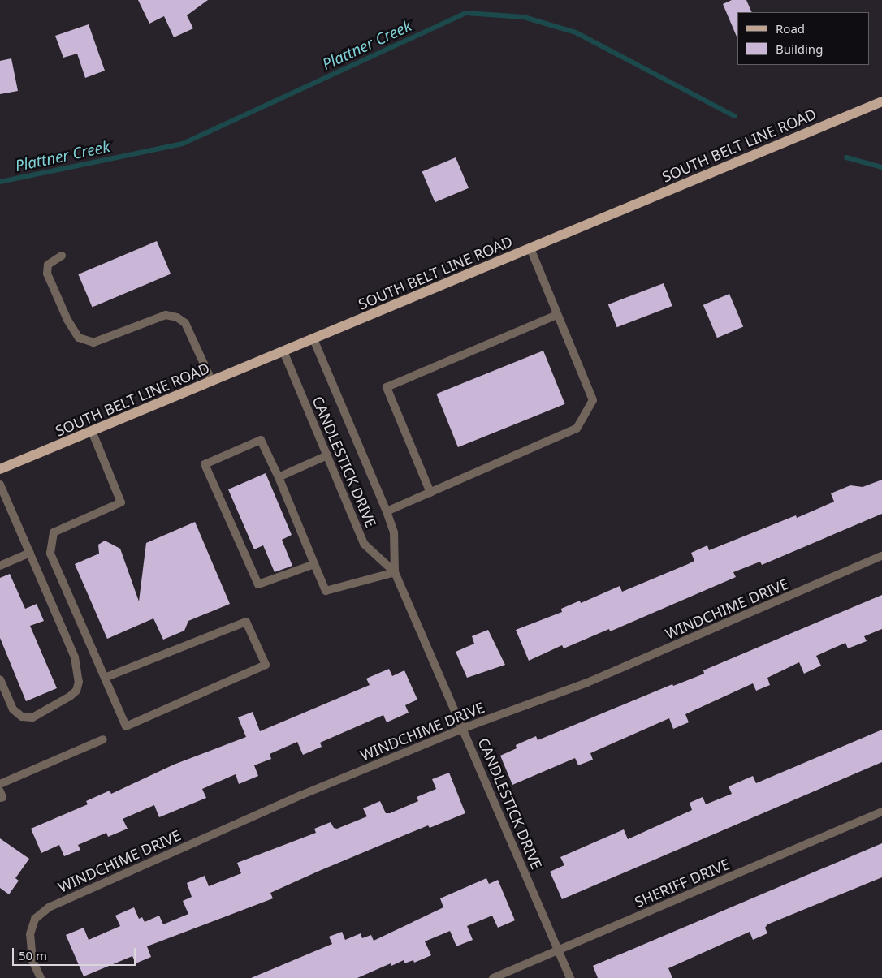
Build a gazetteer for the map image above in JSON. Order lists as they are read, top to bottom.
{
  "streets": {
    "main road": ["SOUTH BELT LINE ROAD"],
    "street": ["CANDLESTICK DRIVE", "WINDCHIME DRIVE", "SHERIFF DRIVE"]
  },
  "crossings": [
    ["SOUTH BELT LINE ROAD", "CANDLESTICK DRIVE"],
    ["CANDLESTICK DRIVE", "WINDCHIME DRIVE"],
    ["CANDLESTICK DRIVE", "SHERIFF DRIVE"]
  ],
  "water": ["Plattner Creek"],
  "legend": ["Road", "Building"],
  "scale_bar": "50 m"
}
